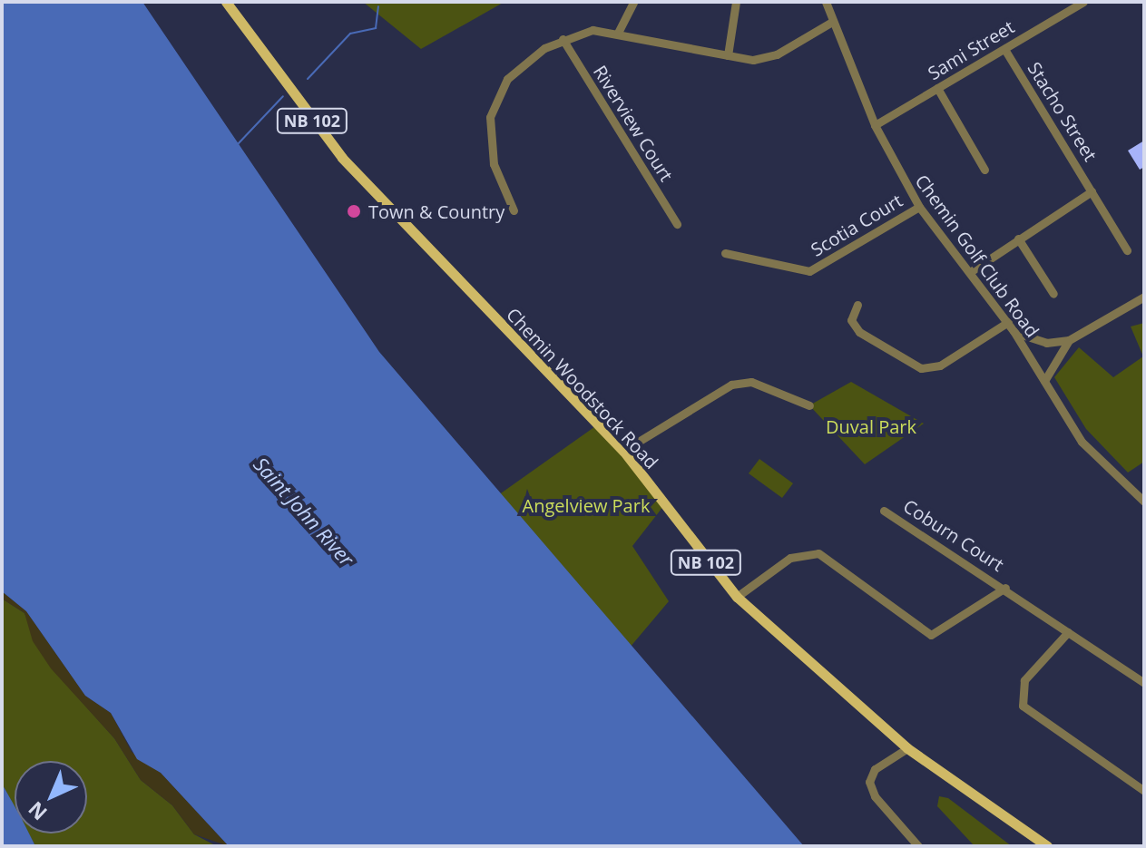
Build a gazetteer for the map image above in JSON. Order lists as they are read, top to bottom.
{
  "streets": {
    "main road": ["NB 102", "Chemin Woodstock Road"],
    "street": [
      "Sami Street",
      "Stacho Street",
      "Riverview Court",
      "Scotia Court",
      "Chemin Golf Club Road",
      "Coburn Court"
    ]
  },
  "crossings": [
    ["Sami Street", "Stacho Street"],
    ["Sami Street", "Chemin Golf Club Road"],
    ["Scotia Court", "Chemin Golf Club Road"]
  ],
  "water": ["Saint John River"],
  "parks": ["Duval Park", "Angelview Park"],
  "places": ["Town & Country"],
  "north": "bottom left"
}
